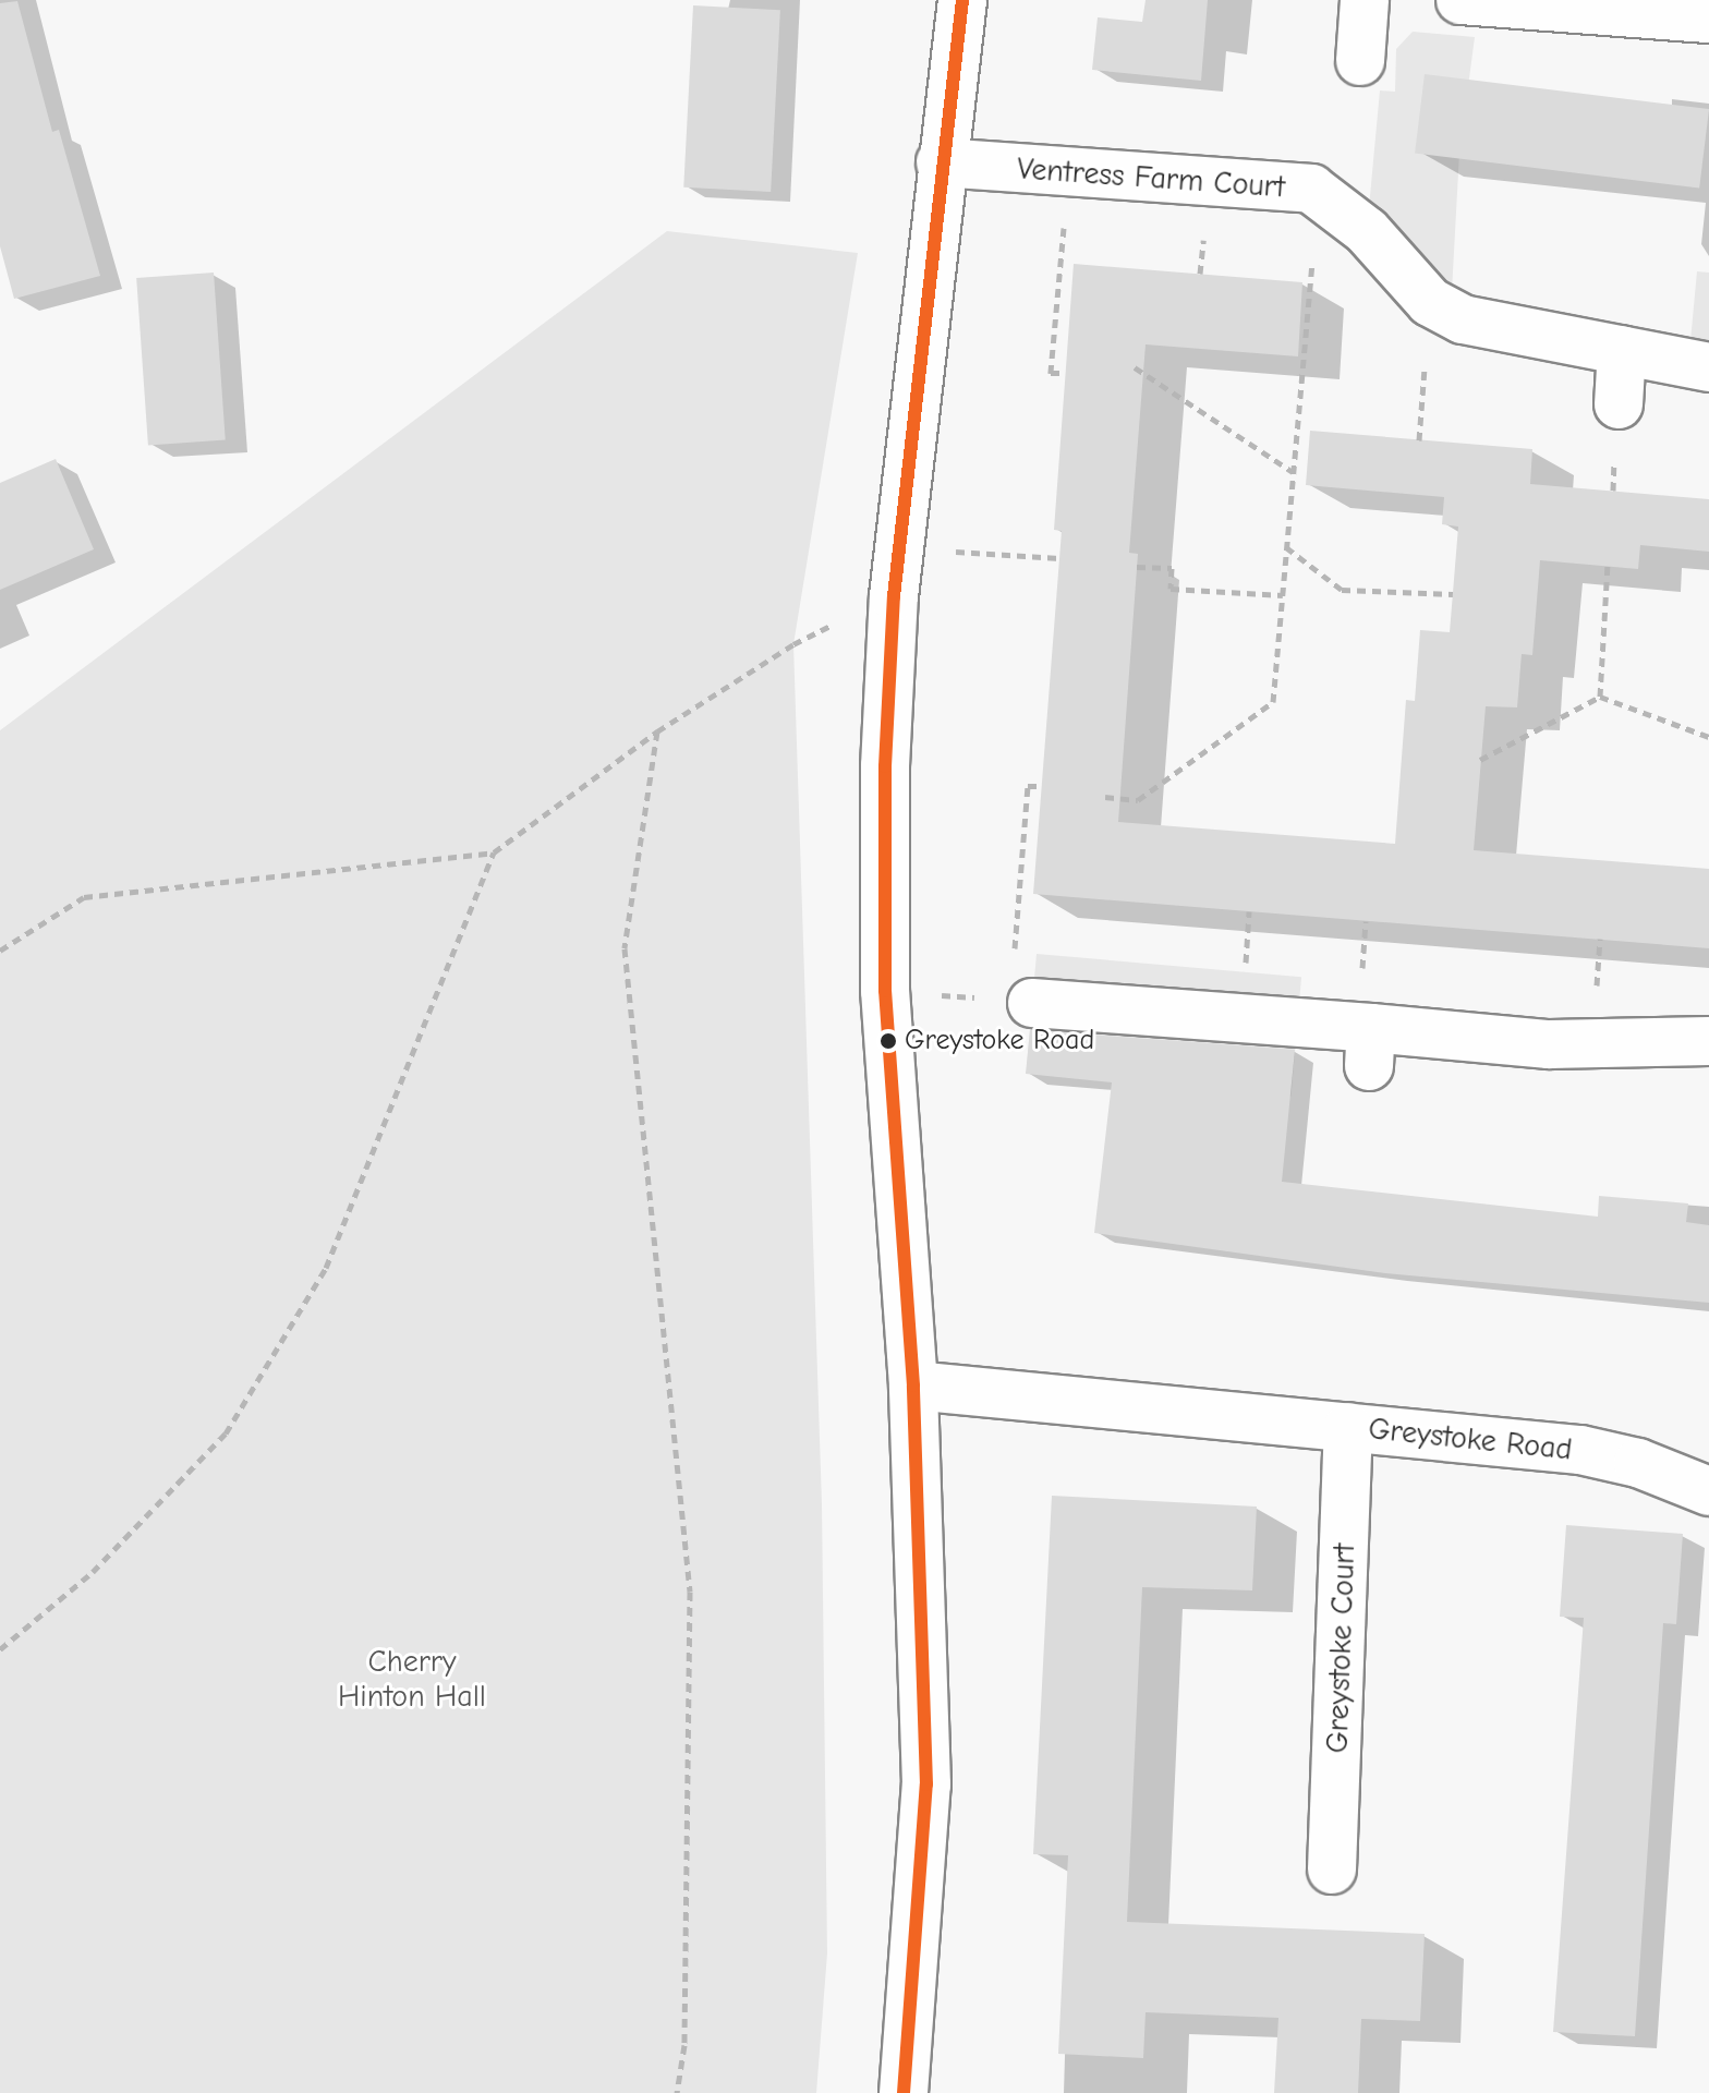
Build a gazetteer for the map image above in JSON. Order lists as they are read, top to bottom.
{
  "streets": {
    "street": ["Ventress Farm Court", "Greystoke Road", "Greystoke Court"]
  },
  "crossings": [
    ["Greystoke Road", "Greystoke Court"]
  ],
  "parks": ["Cherry Hinton Hall"],
  "places": ["Greystoke Road"]
}
